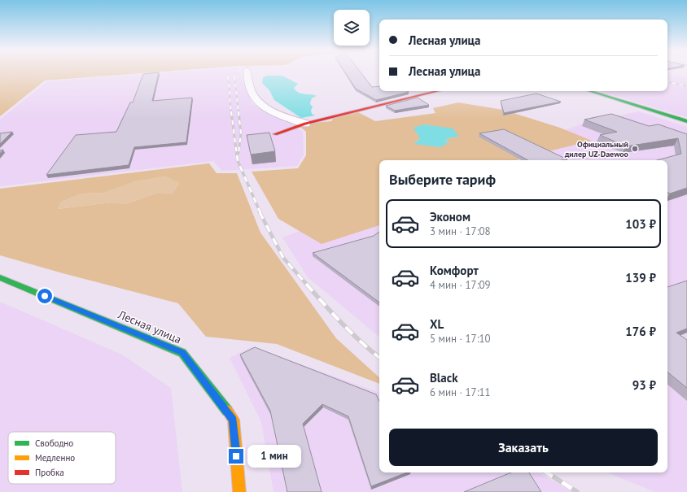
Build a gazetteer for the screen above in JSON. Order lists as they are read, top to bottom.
{
  "streets": {
    "street": ["Лесная улица"]
  },
  "places": ["Официальный дилер UZ-Daewoo"],
  "legend": ["Свободно", "Медленно", "Пробка"],
  "page": {
    "banner": ["Лесная улица", "Лесная улица"],
    "heading": "Выберите тариф",
    "list": [
      {
        "name": "Эконом",
        "note": "3 мин · 17:08",
        "value": "103 ₽"
      },
      {
        "name": "Комфорт",
        "note": "4 мин · 17:09",
        "value": "139 ₽"
      },
      {
        "name": "XL",
        "note": "5 мин · 17:10",
        "value": "176 ₽"
      },
      {
        "name": "Black",
        "note": "6 мин · 17:11",
        "value": "93 ₽"
      }
    ],
    "buttons": "Заказать",
    "bubble": "1 мин"
  }
}
